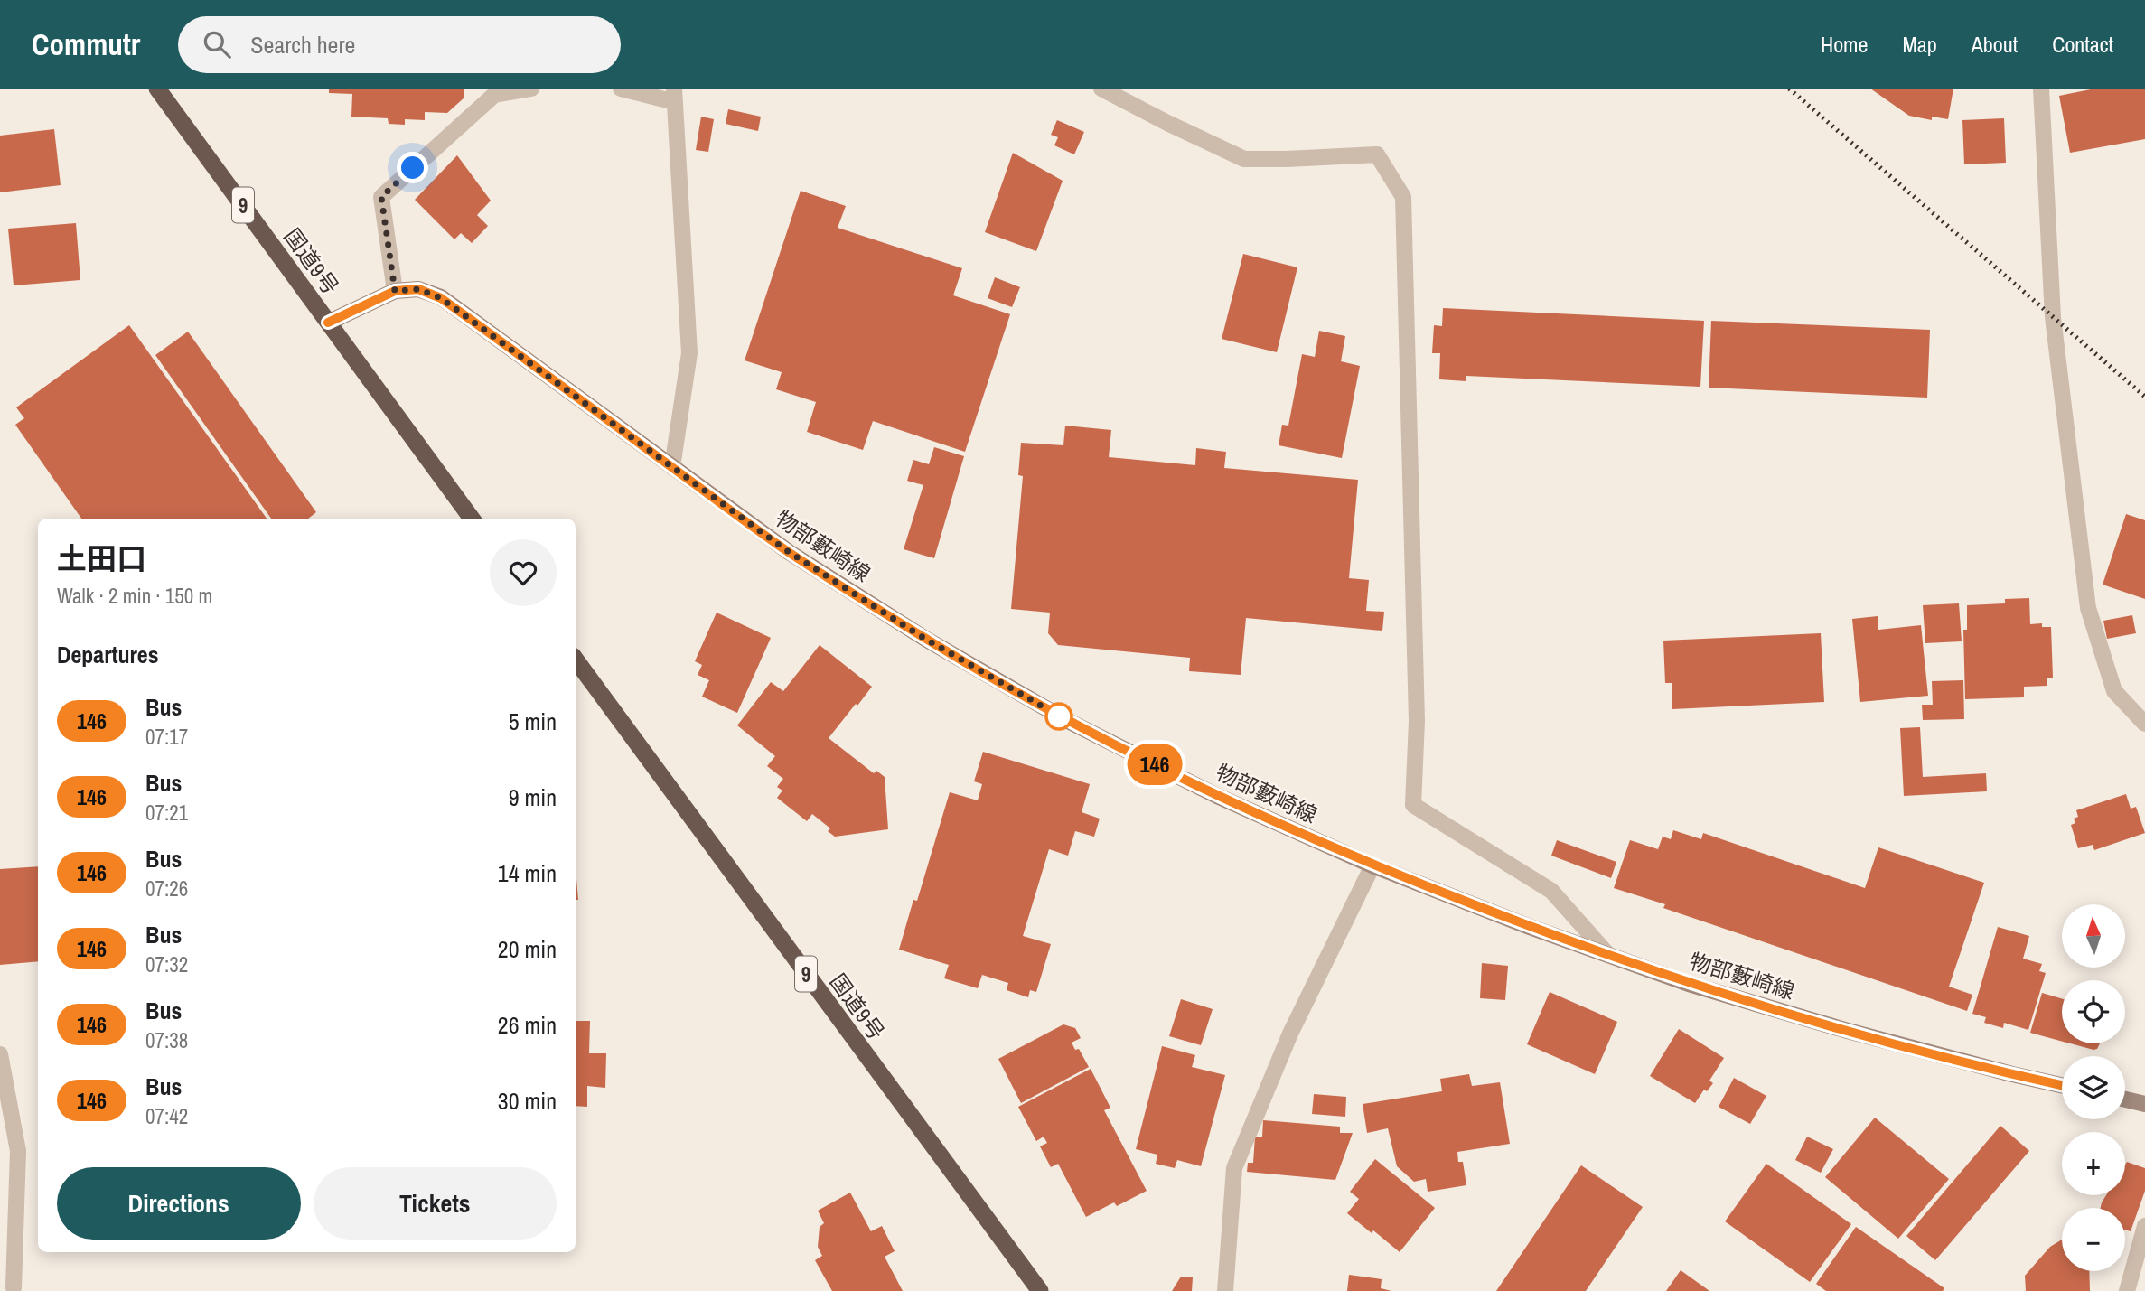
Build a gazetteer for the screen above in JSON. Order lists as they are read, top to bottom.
{
  "streets": {
    "highway": ["9", "国道9号"],
    "main road": ["物部藪崎線"]
  },
  "crossings": [
    ["国道9号", "物部藪崎線"]
  ],
  "lines": ["bus line 146"],
  "north": "top",
  "page": {
    "header": "Commutr",
    "search": "Search here",
    "nav": [
      "Home",
      "Map",
      "About",
      "Contact"
    ],
    "on_map": "146",
    "heading": [
      ["土田口", "Walk · 2 min · 150 m"],
      "Departures"
    ],
    "list": [
      {
        "mark": "146",
        "name": "Bus",
        "note": "07:17",
        "value": "5 min"
      },
      {
        "mark": "146",
        "name": "Bus",
        "note": "07:21",
        "value": "9 min"
      },
      {
        "mark": "146",
        "name": "Bus",
        "note": "07:26",
        "value": "14 min"
      },
      {
        "mark": "146",
        "name": "Bus",
        "note": "07:32",
        "value": "20 min"
      },
      {
        "mark": "146",
        "name": "Bus",
        "note": "07:38",
        "value": "26 min"
      },
      {
        "mark": "146",
        "name": "Bus",
        "note": "07:42",
        "value": "30 min"
      }
    ],
    "map_buttons": ["+", "−"],
    "buttons": ["Directions", "Tickets"]
  }
}
